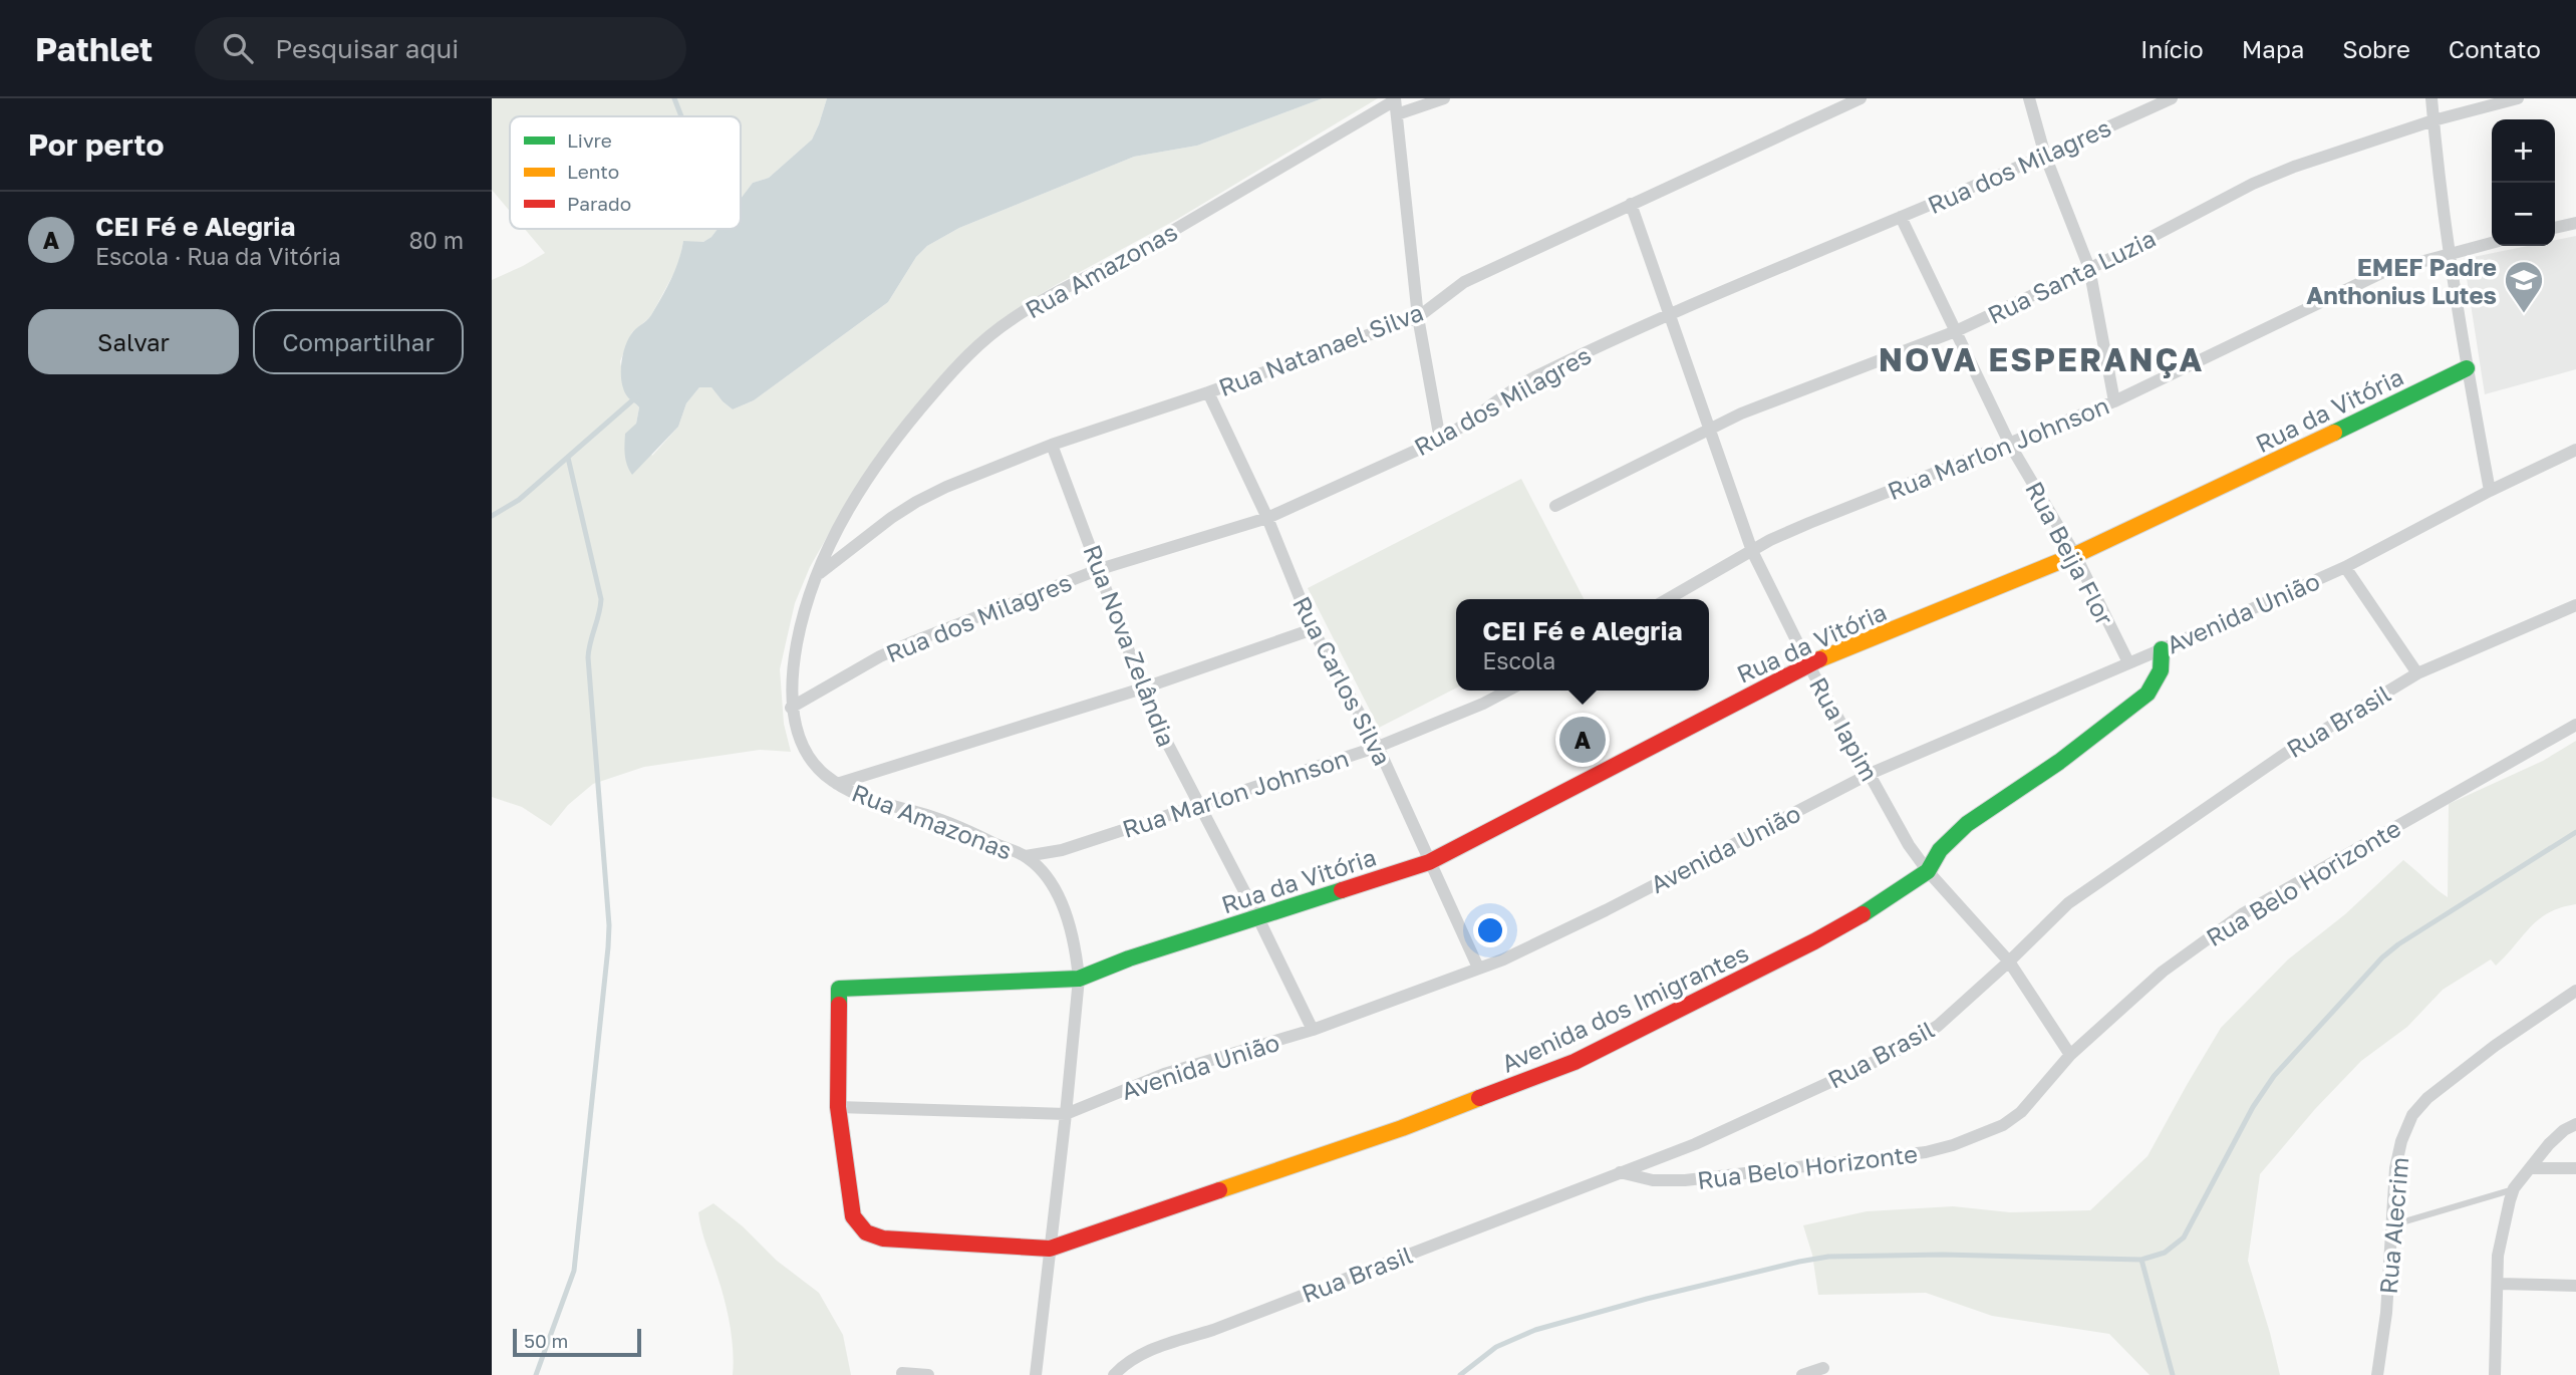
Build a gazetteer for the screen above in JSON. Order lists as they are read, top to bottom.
{
  "streets": {
    "street": [
      "Rua dos Milagres",
      "Rua Amazonas",
      "Rua Santa Luzia",
      "Rua Natanael Silva",
      "Rua da Vitória",
      "Rua Marlon Johnson",
      "Rua Beija Flor",
      "Avenida União",
      "Rua Nova Zelândia",
      "Rua Carlos Silva",
      "Rua Brasil",
      "Rua Iapim",
      "Rua Belo Horizonte",
      "Avenida dos Imigrantes",
      "Rua Alecrim"
    ]
  },
  "crossings": [
    ["Rua dos Milagres", "Rua Amazonas"],
    ["Rua dos Milagres", "Rua Beija Flor"],
    ["Rua dos Milagres", "Rua Nova Zelândia"],
    ["Rua dos Milagres", "Rua Carlos Silva"],
    ["Rua dos Milagres", "Rua Iapim"],
    ["Rua Amazonas", "Rua Natanael Silva"],
    ["Rua Amazonas", "Rua da Vitória"],
    ["Rua Amazonas", "Rua Marlon Johnson"],
    ["Rua Amazonas", "Avenida União"],
    ["Rua Amazonas", "Avenida dos Imigrantes"],
    ["Rua Santa Luzia", "Rua Beija Flor"],
    ["Rua Santa Luzia", "Rua Iapim"],
    ["Rua Natanael Silva", "Rua Nova Zelândia"],
    ["Rua Natanael Silva", "Rua Carlos Silva"],
    ["Rua Natanael Silva", "Rua Iapim"],
    ["Rua da Vitória", "Rua Beija Flor"],
    ["Rua da Vitória", "Avenida União"],
    ["Rua da Vitória", "Rua Nova Zelândia"],
    ["Rua da Vitória", "Rua Carlos Silva"],
    ["Rua da Vitória", "Rua Iapim"],
    ["Rua da Vitória", "Avenida dos Imigrantes"],
    ["Rua Marlon Johnson", "Rua Beija Flor"],
    ["Rua Marlon Johnson", "Rua Nova Zelândia"],
    ["Rua Marlon Johnson", "Rua Carlos Silva"],
    ["Rua Marlon Johnson", "Rua Iapim"],
    ["Rua Beija Flor", "Avenida União"],
    ["Avenida União", "Rua Nova Zelândia"],
    ["Avenida União", "Rua Carlos Silva"],
    ["Avenida União", "Rua Iapim"],
    ["Avenida União", "Avenida dos Imigrantes"],
    ["Rua Brasil", "Rua Iapim"],
    ["Rua Brasil", "Rua Belo Horizonte"],
    ["Rua Iapim", "Rua Belo Horizonte"],
    ["Rua Iapim", "Avenida dos Imigrantes"]
  ],
  "districts": ["NOVA ESPERANÇA"],
  "places": {
    "school or university": ["EMEF Padre Anthonius Lutes"]
  },
  "legend": ["Livre", "Lento", "Parado"],
  "scale_bar": "50 m",
  "page": {
    "header": "Pathlet",
    "search": "Pesquisar aqui",
    "nav": [
      "Início",
      "Mapa",
      "Sobre",
      "Contato"
    ],
    "heading": "Por perto",
    "map_buttons": ["+", "−"],
    "list": [
      {
        "mark": "A",
        "name": "CEI Fé e Alegria",
        "note": "Escola · Rua da Vitória",
        "value": "80 m"
      }
    ],
    "buttons": ["Salvar", "Compartilhar"],
    "popup": ["CEI Fé e Alegria", "Escola"],
    "pins": "A",
    "scale": "50 m"
  }
}
